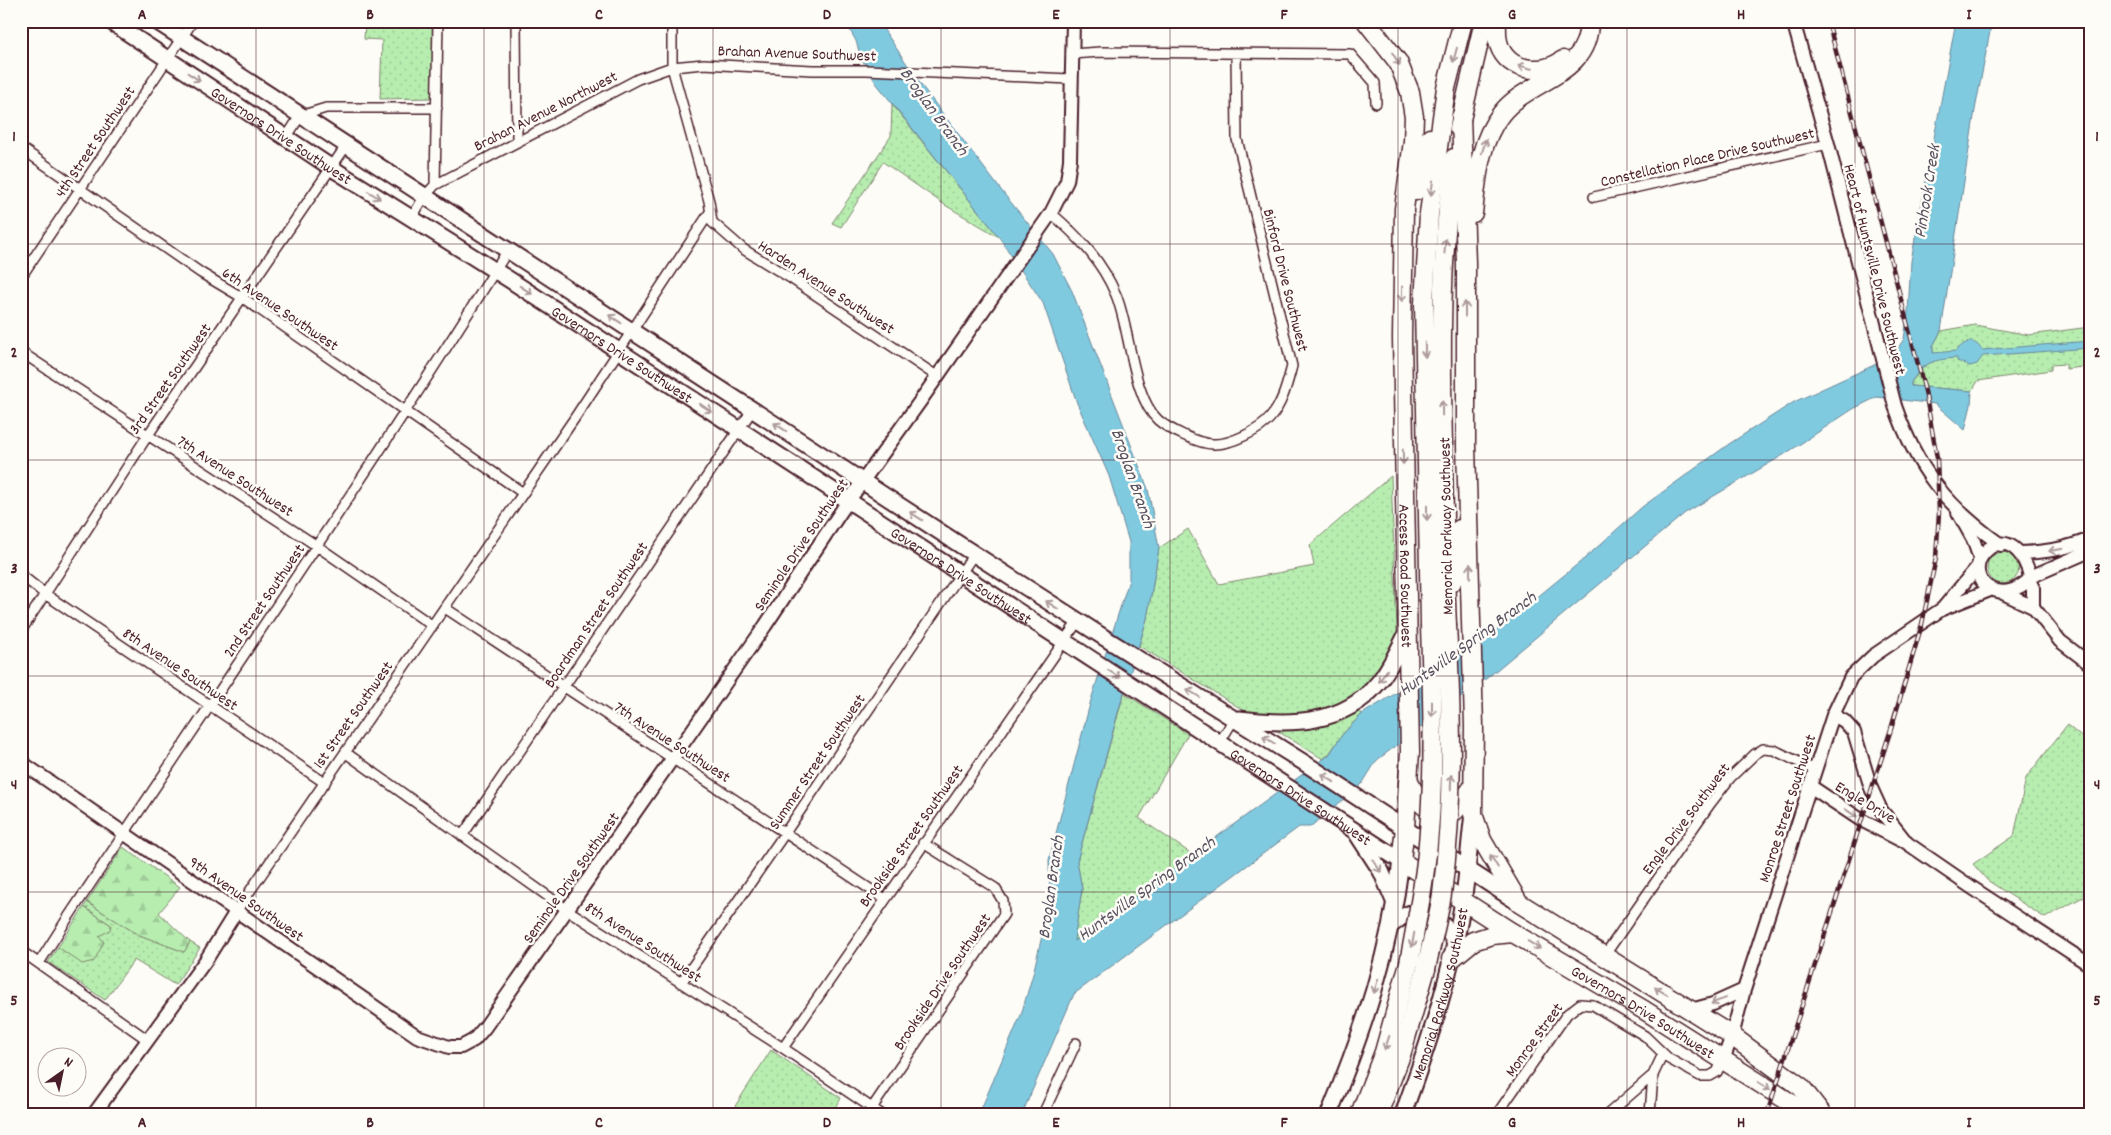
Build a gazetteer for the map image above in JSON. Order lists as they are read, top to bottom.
{
  "streets": {
    "highway": ["Governors Drive Southwest", "Memorial Parkway Southwest", "Access Road Southwest"],
    "street": [
      "Brahan Avenue Southwest",
      "Brahan Avenue Northwest",
      "4th Street Southwest",
      "Constellation Place Drive Southwest",
      "Heart of Huntsville Drive Southwest",
      "Binford Drive Southwest",
      "Harden Avenue Southwest",
      "6th Avenue Southwest",
      "3rd Street Southwest",
      "7th Avenue Southwest",
      "Seminole Drive Southwest",
      "2nd Street Southwest",
      "Boardman Street Southwest",
      "8th Avenue Southwest",
      "1st Street Southwest",
      "Summer Street Southwest",
      "Engle Drive",
      "Monroe Street Southwest",
      "Engle Drive Southwest",
      "Brookside Street Southwest",
      "9th Avenue Southwest",
      "Brookside Drive Southwest",
      "Monroe Street"
    ]
  },
  "crossings": [
    ["Brahan Avenue Southwest", "Brahan Avenue Northwest"],
    ["Brahan Avenue Southwest", "Harden Avenue Southwest"],
    ["Brahan Avenue Southwest", "Seminole Drive Southwest"],
    ["Brahan Avenue Northwest", "Governors Drive Southwest"],
    ["Brahan Avenue Northwest", "Harden Avenue Southwest"],
    ["Governors Drive Southwest", "4th Street Southwest"],
    ["Governors Drive Southwest", "3rd Street Southwest"],
    ["Governors Drive Southwest", "Memorial Parkway Southwest"],
    ["Governors Drive Southwest", "Seminole Drive Southwest"],
    ["Governors Drive Southwest", "Access Road Southwest"],
    ["Governors Drive Southwest", "2nd Street Southwest"],
    ["Governors Drive Southwest", "Boardman Street Southwest"],
    ["Governors Drive Southwest", "1st Street Southwest"],
    ["Governors Drive Southwest", "Summer Street Southwest"],
    ["Governors Drive Southwest", "Monroe Street Southwest"],
    ["Governors Drive Southwest", "Engle Drive Southwest"],
    ["Governors Drive Southwest", "Brookside Street Southwest"],
    ["Governors Drive Southwest", "Monroe Street"],
    ["4th Street Southwest", "6th Avenue Southwest"],
    ["Constellation Place Drive Southwest", "Heart of Huntsville Drive Southwest"],
    ["Heart of Huntsville Drive Southwest", "Monroe Street Southwest"],
    ["Binford Drive Southwest", "Seminole Drive Southwest"],
    ["Harden Avenue Southwest", "Seminole Drive Southwest"],
    ["Harden Avenue Southwest", "1st Street Southwest"],
    ["6th Avenue Southwest", "3rd Street Southwest"],
    ["6th Avenue Southwest", "2nd Street Southwest"],
    ["6th Avenue Southwest", "1st Street Southwest"],
    ["3rd Street Southwest", "7th Avenue Southwest"],
    ["3rd Street Southwest", "8th Avenue Southwest"],
    ["7th Avenue Southwest", "Seminole Drive Southwest"],
    ["7th Avenue Southwest", "2nd Street Southwest"],
    ["7th Avenue Southwest", "Boardman Street Southwest"],
    ["7th Avenue Southwest", "1st Street Southwest"],
    ["7th Avenue Southwest", "Summer Street Southwest"],
    ["7th Avenue Southwest", "Brookside Street Southwest"],
    ["Seminole Drive Southwest", "8th Avenue Southwest"],
    ["Seminole Drive Southwest", "9th Avenue Southwest"],
    ["2nd Street Southwest", "8th Avenue Southwest"],
    ["2nd Street Southwest", "9th Avenue Southwest"],
    ["Boardman Street Southwest", "8th Avenue Southwest"],
    ["8th Avenue Southwest", "1st Street Southwest"],
    ["8th Avenue Southwest", "Summer Street Southwest"],
    ["8th Avenue Southwest", "Brookside Street Southwest"],
    ["8th Avenue Southwest", "Brookside Drive Southwest"],
    ["1st Street Southwest", "9th Avenue Southwest"],
    ["Engle Drive", "Monroe Street Southwest"],
    ["Monroe Street Southwest", "Engle Drive Southwest"],
    ["Monroe Street Southwest", "Monroe Street"],
    ["Brookside Street Southwest", "Brookside Drive Southwest"]
  ],
  "one_way": ["Engle Drive"],
  "water": ["Broglan Branch", "Pinhook Creek", "Huntsville Spring Branch"],
  "north": "top right",
  "grid": {
    "columns": [
      "A",
      "B",
      "C",
      "D",
      "E",
      "F",
      "G",
      "H",
      "I"
    ],
    "rows": [
      "1",
      "2",
      "3",
      "4",
      "5"
    ]
  }
}
